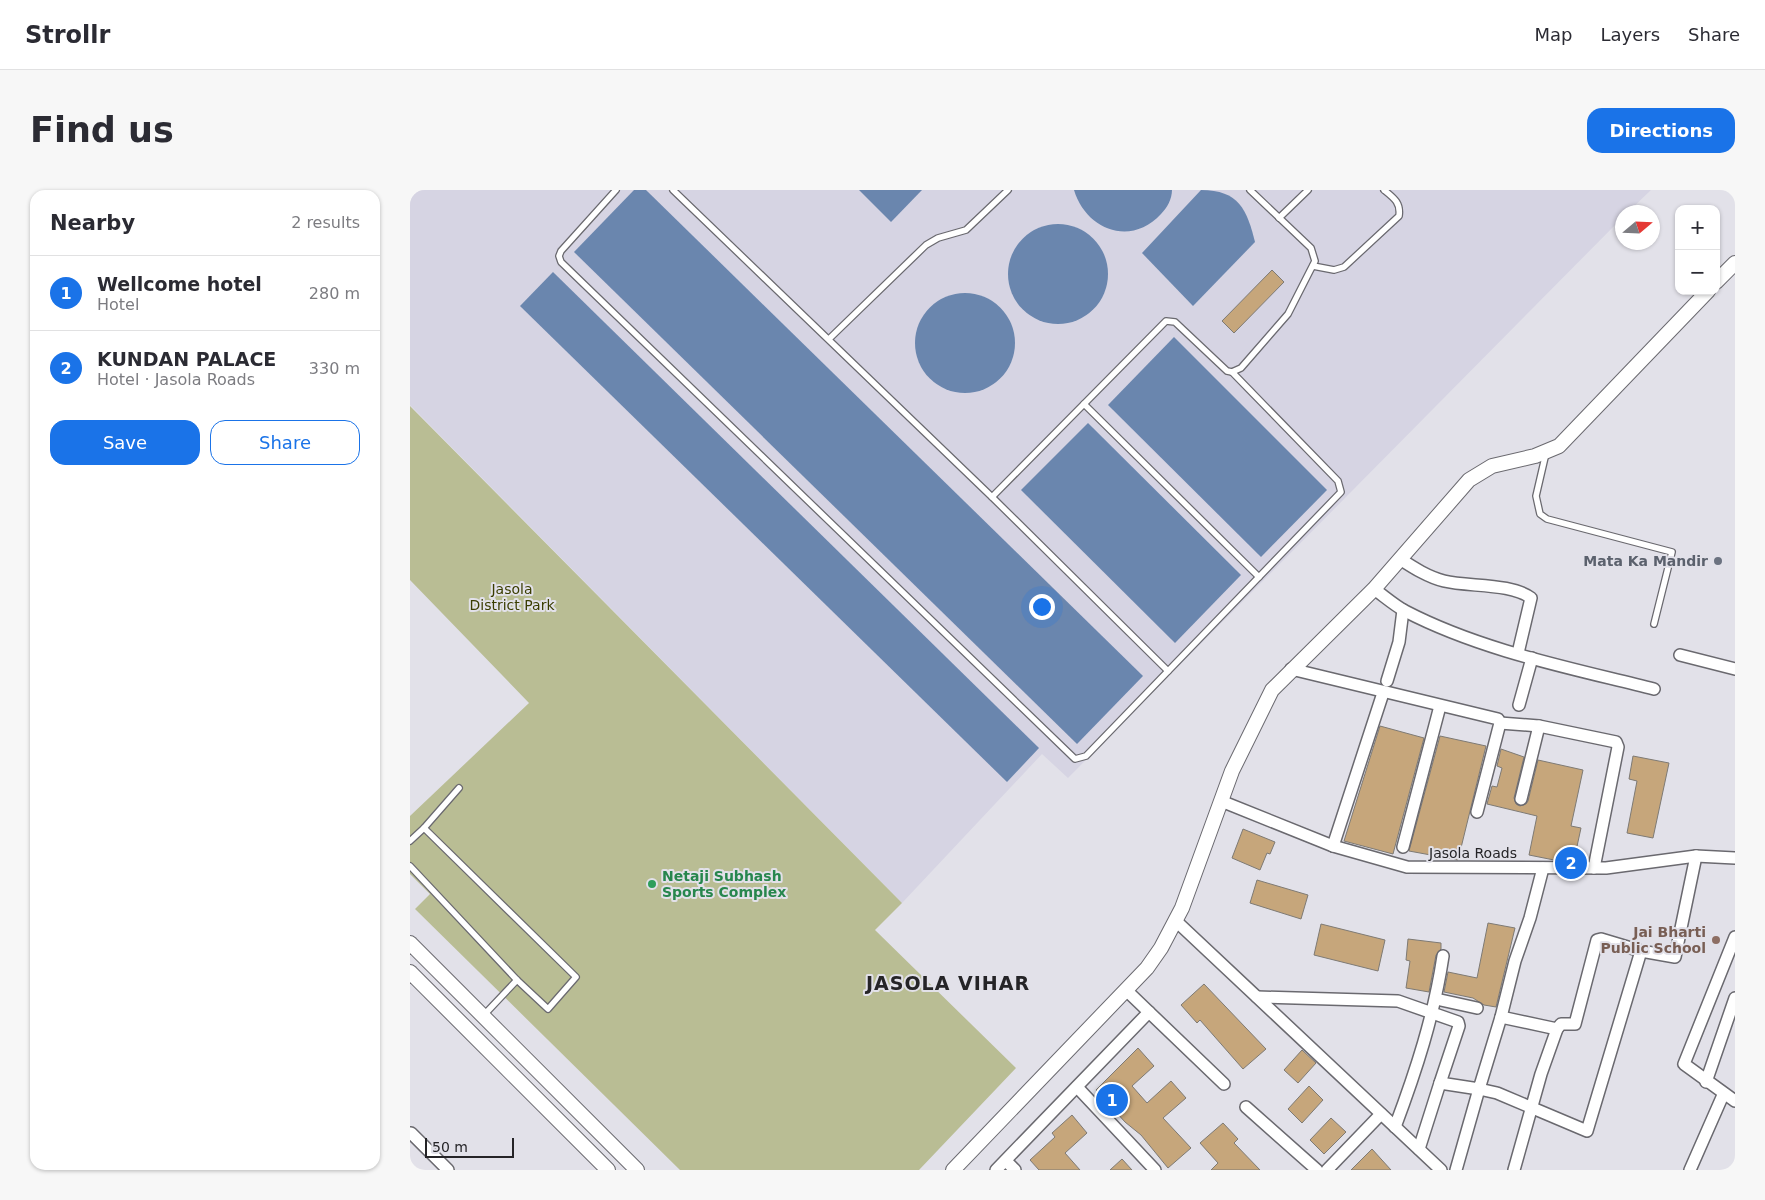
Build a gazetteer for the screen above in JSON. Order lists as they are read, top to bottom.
{
  "streets": {
    "street": ["Jasola Roads"]
  },
  "districts": ["JASOLA VIHAR"],
  "parks": ["Jasola District Park"],
  "places": ["Mata Ka Mandir", "Netaji Subhash Sports Complex", "Jai Bharti Public School"],
  "scale_bar": "50 m",
  "north": "right",
  "page": {
    "header": "Strollr",
    "nav": ["Map", "Layers", "Share"],
    "buttons": [
      "Directions",
      ["Save", "Share"]
    ],
    "title": "Find us",
    "heading": ["Nearby", "2 results"],
    "map_buttons": ["+", "−"],
    "list": [
      {
        "mark": "1",
        "name": "Wellcome hotel",
        "note": "Hotel",
        "value": "280 m"
      },
      {
        "mark": "2",
        "name": "KUNDAN PALACE",
        "note": "Hotel · Jasola Roads",
        "value": "330 m"
      }
    ],
    "pins": ["2", "1"],
    "scale": "50 m"
  }
}
